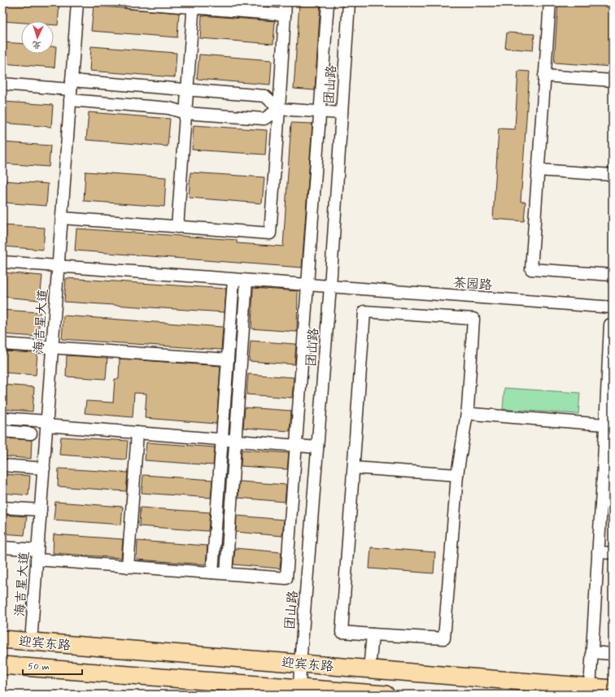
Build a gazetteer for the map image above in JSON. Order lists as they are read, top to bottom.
{
  "streets": {
    "highway": ["迎宾东路"],
    "street": ["团山路", "茶园路", "海吉星大道"]
  },
  "crossings": [
    ["团山路", "茶园路"],
    ["团山路", "迎宾东路"],
    ["茶园路", "海吉星大道"],
    ["海吉星大道", "迎宾东路"]
  ],
  "scale_bar": "50 m",
  "north": "bottom"
}
